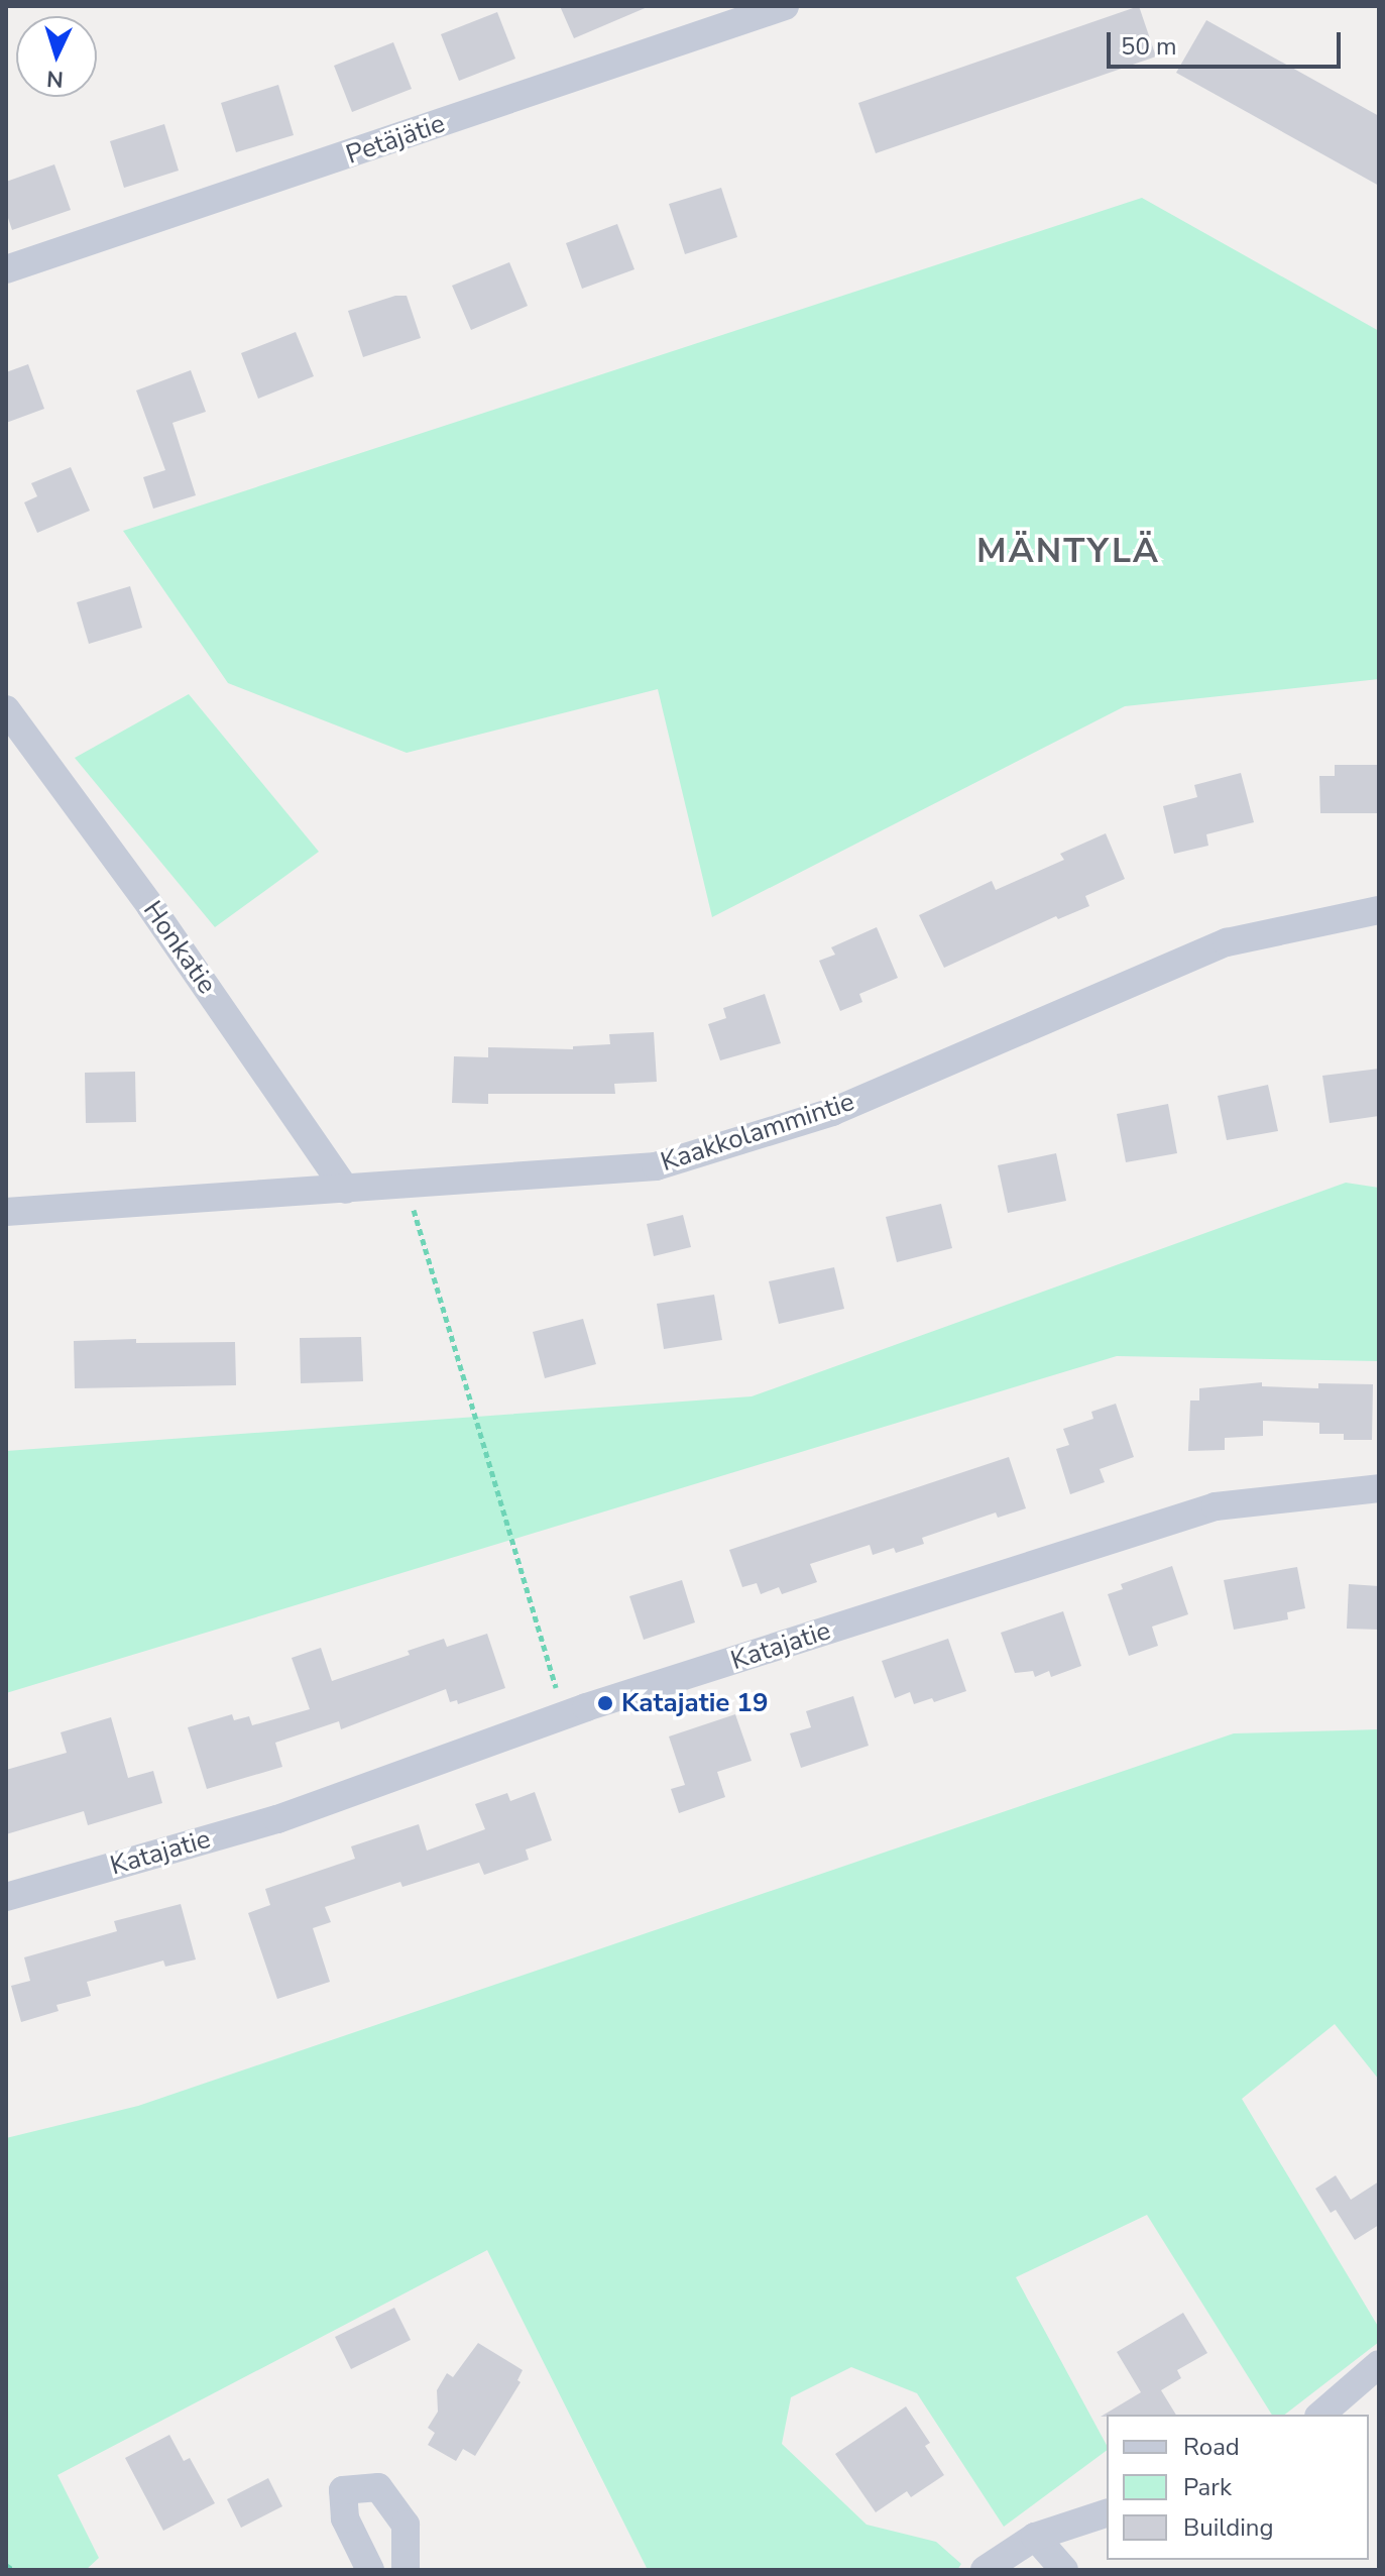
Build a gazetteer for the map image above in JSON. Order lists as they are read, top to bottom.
{
  "streets": {
    "street": [
      "Petäjätie",
      "Honkatie",
      "Kaakkolammintie",
      "Katajatie"
    ]
  },
  "crossings": [
    ["Honkatie", "Kaakkolammintie"]
  ],
  "districts": ["MÄNTYLÄ"],
  "places": ["Katajatie 19"],
  "legend": ["Road", "Park", "Building"],
  "scale_bar": "50 m",
  "north": "bottom"
}
